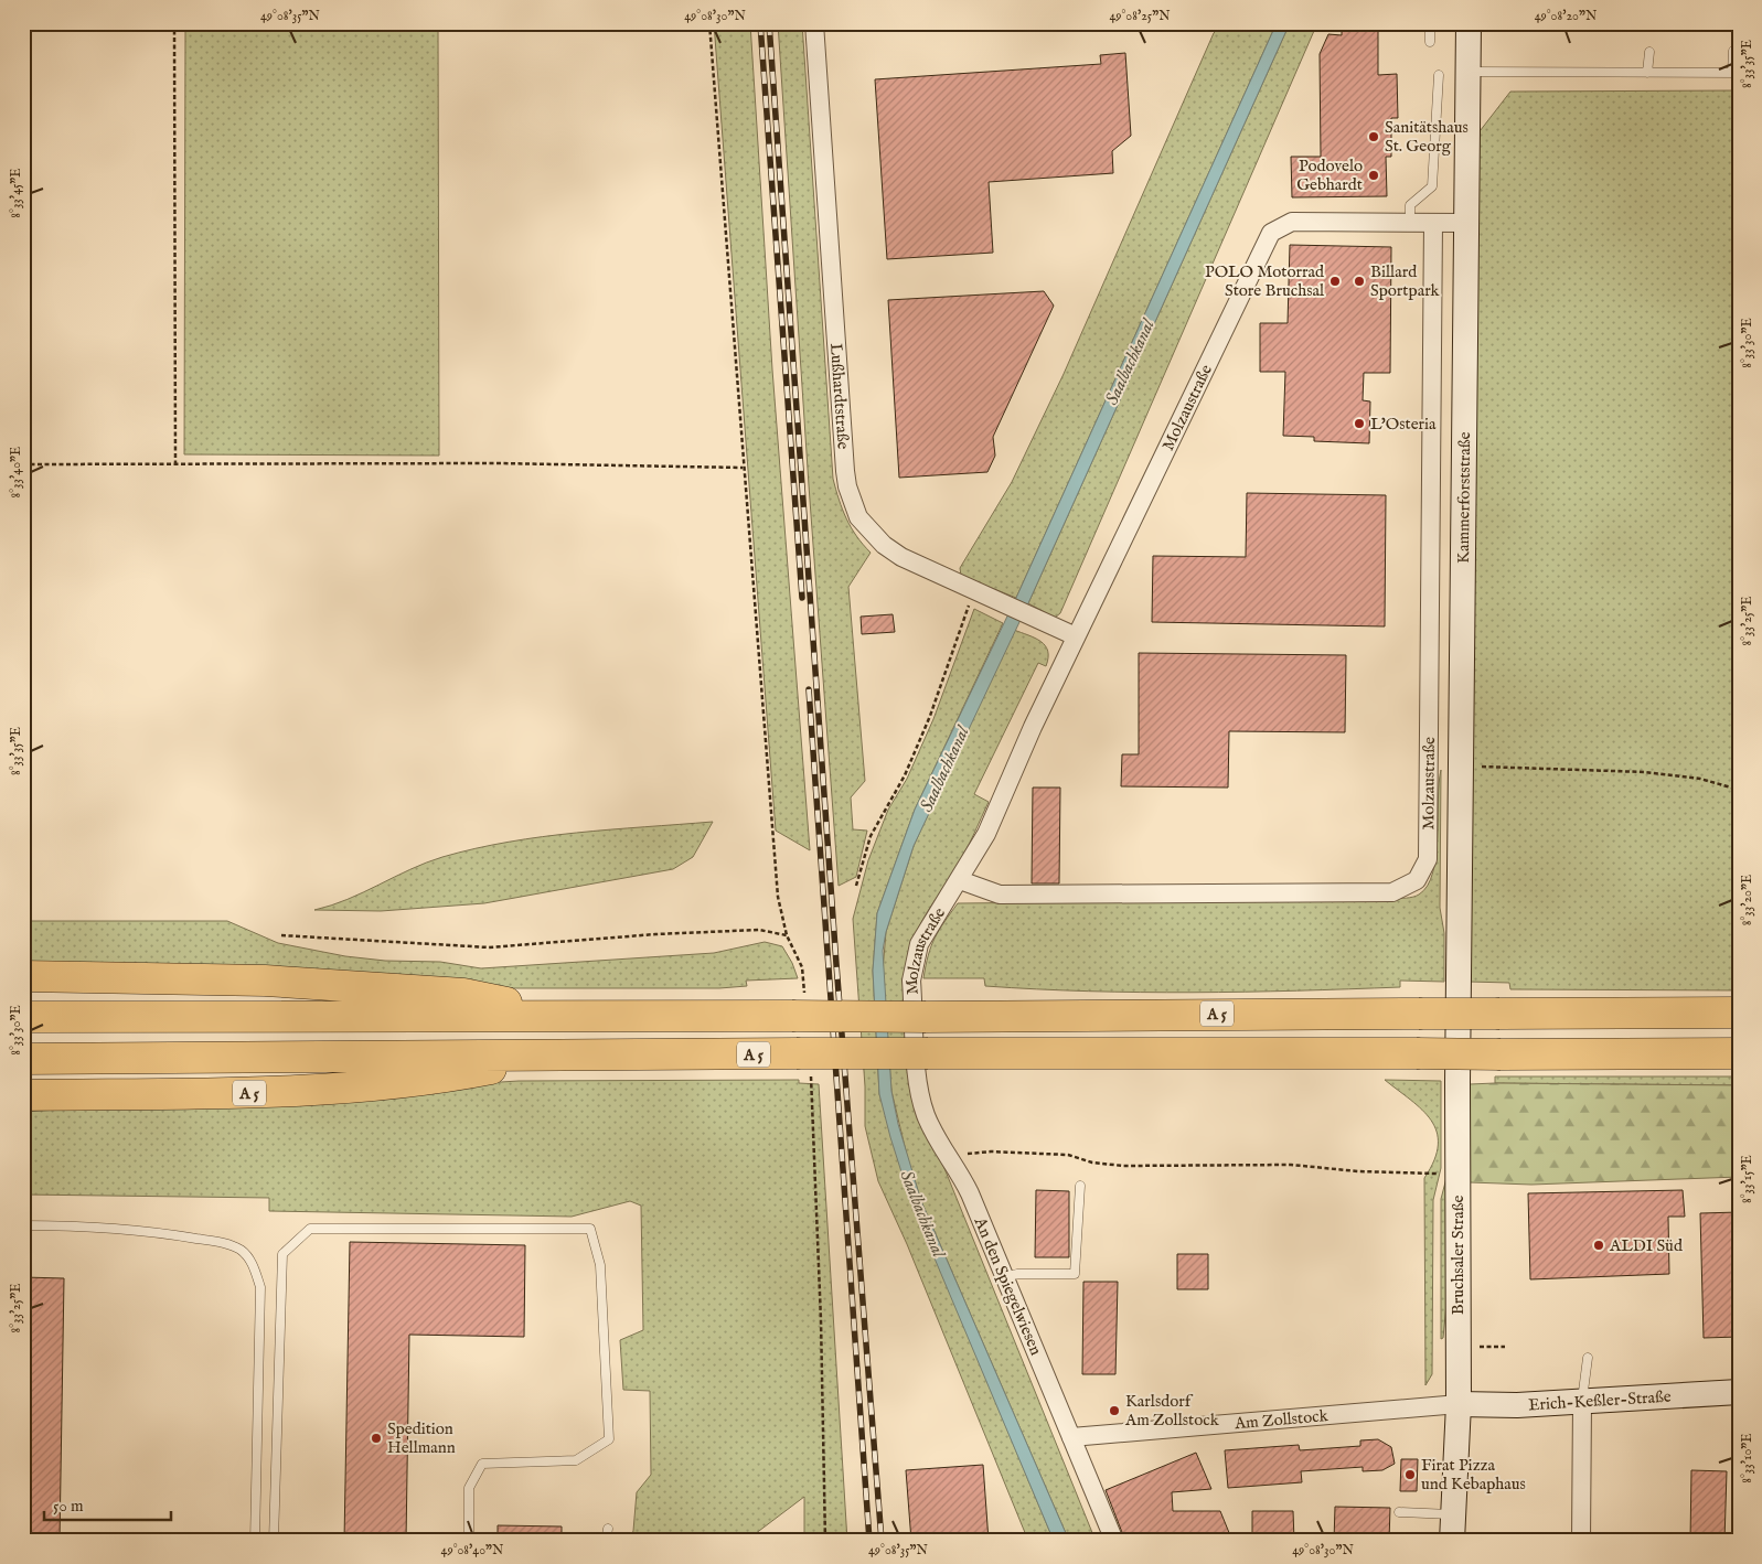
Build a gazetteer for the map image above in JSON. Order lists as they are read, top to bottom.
{
  "streets": {
    "highway": ["A 5"],
    "street": [
      "Lußhardtstraße",
      "Molzaustraße",
      "Kammerforststraße",
      "Bruchsaler Straße",
      "An den Spiegelwiesen",
      "Erich-Keßler-Straße",
      "Am Zollstock"
    ]
  },
  "crossings": [
    ["Lußhardtstraße", "Molzaustraße"],
    ["Molzaustraße", "Kammerforststraße"],
    ["Molzaustraße", "A 5"],
    ["Molzaustraße", "An den Spiegelwiesen"],
    ["Kammerforststraße", "Bruchsaler Straße"],
    ["A 5", "An den Spiegelwiesen"],
    ["Bruchsaler Straße", "Erich-Keßler-Straße"],
    ["Bruchsaler Straße", "Am Zollstock"],
    ["An den Spiegelwiesen", "Am Zollstock"],
    ["Erich-Keßler-Straße", "Am Zollstock"]
  ],
  "water": ["Saalbachkanal"],
  "places": [
    "Sanitätshaus St. Georg",
    "Podovelo Gebhardt",
    "POLO Motorrad Store Bruchsal",
    "Billard Sportpark",
    "L'Osteria",
    "ALDI Süd",
    "Karlsdorf Am Zollstock",
    "Spedition Hellmann",
    "Firat Pizza und Kebaphaus"
  ],
  "scale_bar": "50 m",
  "coordinates": [
    "49°08'35\"N",
    "49°08'30\"N",
    "49°08'25\"N",
    "49°08'20\"N",
    "8°33'35\"E",
    "8°33'45\"E",
    "8°33'30\"E",
    "8°33'40\"E",
    "8°33'25\"E",
    "8°33'20\"E",
    "8°33'15\"E",
    "8°33'10\"E",
    "49°08'40\"N"
  ]
}
